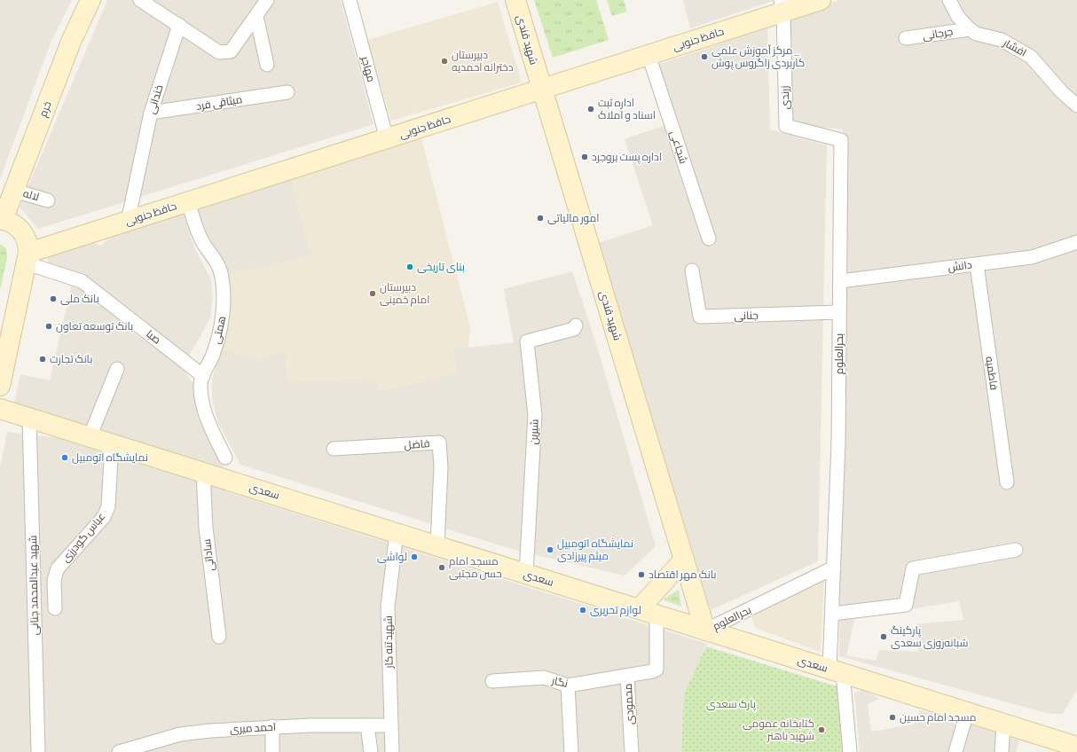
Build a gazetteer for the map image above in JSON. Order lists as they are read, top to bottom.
{
  "streets": {
    "main road": [
      "حافظ جنوبی",
      "شهید قندی",
      "خرم",
      "سعدی"
    ],
    "street": [
      "جرجانی",
      "افشار",
      "مهاجر",
      "زرندی",
      "خندانی",
      "میثاقی فرد",
      "شجاعی",
      "لاله",
      "دانش",
      "جنانی",
      "همتی",
      "صبا",
      "بحرالعلوم",
      "فاطمیه",
      "شیرین",
      "فاضل",
      "عباس گودرزی",
      "ساداتی",
      "شهید عبدالمحمد جنانی",
      "شهید تنه کار",
      "نگار",
      "محمودی",
      "احمد میری"
    ]
  },
  "crossings": [
    ["جرجانی", "افشار"],
    ["حافظ جنوبی", "شهید قندی"],
    ["حافظ جنوبی", "مهاجر"],
    ["حافظ جنوبی", "زرندی"],
    ["حافظ جنوبی", "خندانی"],
    ["حافظ جنوبی", "شجاعی"],
    ["حافظ جنوبی", "همتی"],
    ["حافظ جنوبی", "صبا"],
    ["شهید قندی", "بحرالعلوم"],
    ["شهید قندی", "سعدی"],
    ["زرندی", "بحرالعلوم"],
    ["خندانی", "میثاقی فرد"],
    ["خرم", "لاله"],
    ["دانش", "بحرالعلوم"],
    ["دانش", "فاطمیه"],
    ["جنانی", "بحرالعلوم"],
    ["همتی", "صبا"],
    ["بحرالعلوم", "سعدی"],
    ["شیرین", "سعدی"],
    ["فاضل", "سعدی"],
    ["سعدی", "عباس گودرزی"],
    ["سعدی", "ساداتی"],
    ["سعدی", "شهید عبدالمحمد جنانی"],
    ["سعدی", "شهید تنه کار"],
    ["سعدی", "محمودی"],
    ["شهید تنه کار", "احمد میری"],
    ["نگار", "محمودی"]
  ],
  "parks": ["پارک سعدی"],
  "places": [
    "مرکز آموزش علمی _ کاربردی زاگروس پوش",
    "دبیرستان دخترانه احمدیه",
    "اداره ثبت اسناد و املاک",
    "اداره پست بروجرد",
    "امور مالیاتی",
    "بنای تاریخی",
    "دبیرستان امام خمینی",
    "بانک ملی",
    "بانک توسعه تعاون",
    "بانک تجارت",
    "نمایشگاه اتومبیل",
    "نمایشگاه اتومبیل میثم پیرزادی",
    "لواشی",
    "مسجد امام حسن مجتبی",
    "بانک مهر اقتصاد",
    "لوازم تحریری",
    "پارکینگ شبانه‌روزی سعدی",
    "مسجد امام حسین",
    "کتابخانه عمومی شهید باهنر"
  ]
}
